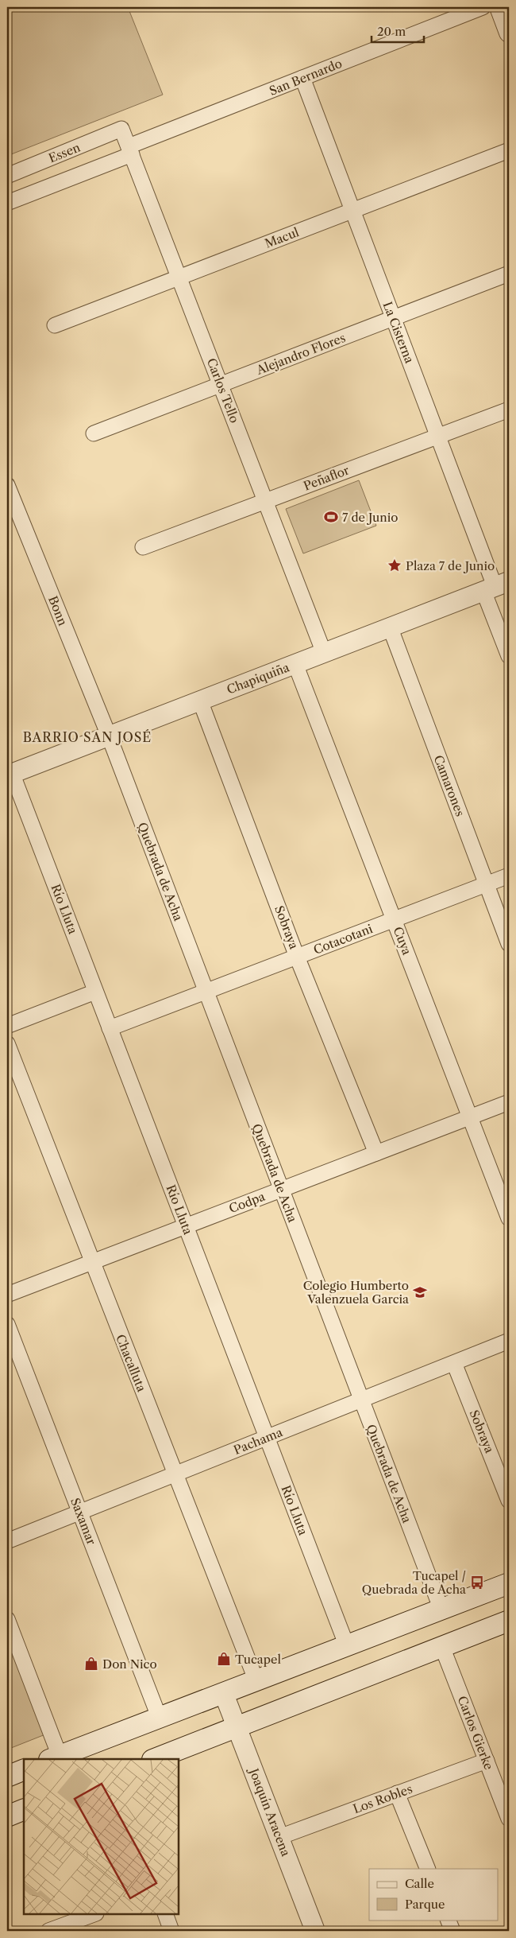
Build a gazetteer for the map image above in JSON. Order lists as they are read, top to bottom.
{
  "streets": {
    "street": [
      "San Bernardo",
      "Essen",
      "Macul",
      "La Cisterna",
      "Alejandro Flores",
      "Carlos Tello",
      "Peñaflor",
      "Bonn",
      "Chapiquiña",
      "Camarones",
      "Quebrada de Acha",
      "Río Lluta",
      "Sobraya",
      "Cotacotani",
      "Cuya",
      "Codpa",
      "Chacalluta",
      "Pachama",
      "Saxamar",
      "Carlos Gierke",
      "Los Robles",
      "Joaquín Aracena"
    ]
  },
  "crossings": [
    ["San Bernardo", "La Cisterna"],
    ["San Bernardo", "Carlos Tello"],
    ["Essen", "Carlos Tello"],
    ["Macul", "La Cisterna"],
    ["Macul", "Carlos Tello"],
    ["La Cisterna", "Alejandro Flores"],
    ["La Cisterna", "Peñaflor"],
    ["La Cisterna", "Chapiquiña"],
    ["Alejandro Flores", "Carlos Tello"],
    ["Carlos Tello", "Peñaflor"],
    ["Carlos Tello", "Chapiquiña"],
    ["Bonn", "Chapiquiña"],
    ["Bonn", "Quebrada de Acha"],
    ["Chapiquiña", "Camarones"],
    ["Chapiquiña", "Quebrada de Acha"],
    ["Chapiquiña", "Río Lluta"],
    ["Chapiquiña", "Sobraya"],
    ["Chapiquiña", "Cuya"],
    ["Camarones", "Cotacotani"],
    ["Quebrada de Acha", "Cotacotani"],
    ["Quebrada de Acha", "Codpa"],
    ["Quebrada de Acha", "Pachama"],
    ["Río Lluta", "Cotacotani"],
    ["Río Lluta", "Codpa"],
    ["Río Lluta", "Pachama"],
    ["Sobraya", "Cotacotani"],
    ["Sobraya", "Codpa"],
    ["Sobraya", "Pachama"],
    ["Cotacotani", "Cuya"],
    ["Cuya", "Codpa"],
    ["Codpa", "Chacalluta"],
    ["Chacalluta", "Pachama"],
    ["Pachama", "Saxamar"],
    ["Carlos Gierke", "Los Robles"],
    ["Los Robles", "Joaquín Aracena"]
  ],
  "districts": ["BARRIO SAN JOSÉ"],
  "places": {
    "sports": ["7 de Junio"],
    "place": ["Plaza 7 de Junio"],
    "school or university": ["Colegio Humberto Valenzuela Garcia"],
    "bus stop": ["Tucapel / Quebrada de Acha"],
    "shop": ["Tucapel", "Don Nico"]
  },
  "legend": ["Calle", "Parque"],
  "scale_bar": "20 m"
}
